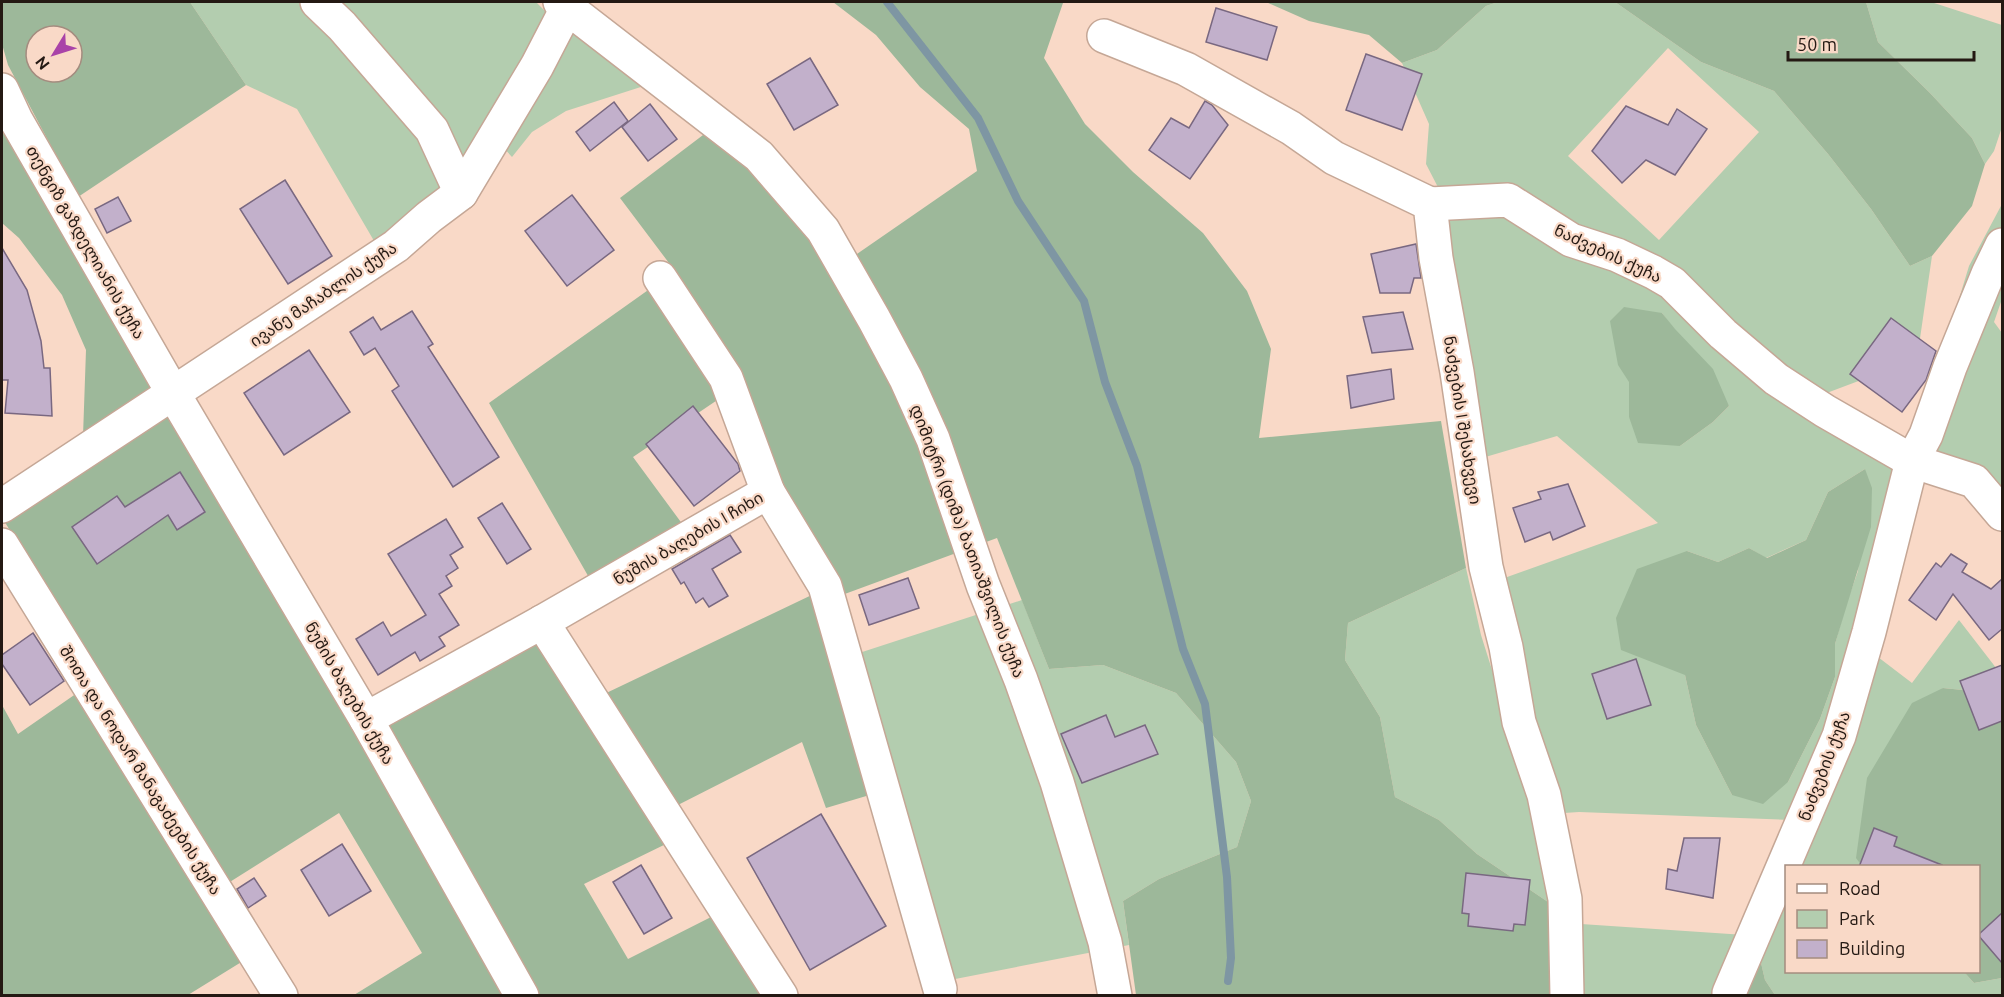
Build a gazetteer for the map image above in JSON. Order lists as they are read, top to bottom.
{
  "streets": {
    "street": [
      "თენგიზ გაზდელიანის ქუჩა",
      "ნაძვების ქუჩა",
      "ივანე მაჩაბლის ქუჩა",
      "ნაძვების I შესახვევი",
      "ნუშის ბაღების I ჩიხი",
      "დიმიტრი (დიმა) ბათიაშვილის ქუჩა",
      "ნუშის ბაღების ქუჩა",
      "შოთა და ნოდარ მანაგაძეების ქუჩა"
    ]
  },
  "crossings": [
    ["თენგიზ გაზდელიანის ქუჩა", "ივანე მაჩაბლის ქუჩა"],
    ["თენგიზ გაზდელიანის ქუჩა", "ნუშის ბაღების ქუჩა"],
    ["ნაძვების ქუჩა", "ნაძვების I შესახვევი"],
    ["ივანე მაჩაბლის ქუჩა", "დიმიტრი (დიმა) ბათიაშვილის ქუჩა"],
    ["ივანე მაჩაბლის ქუჩა", "ნუშის ბაღების ქუჩა"],
    ["ნუშის ბაღების I ჩიხი", "ნუშის ბაღების ქუჩა"]
  ],
  "legend": ["Road", "Park", "Building"],
  "scale_bar": "50 m",
  "north": "bottom left"
}
